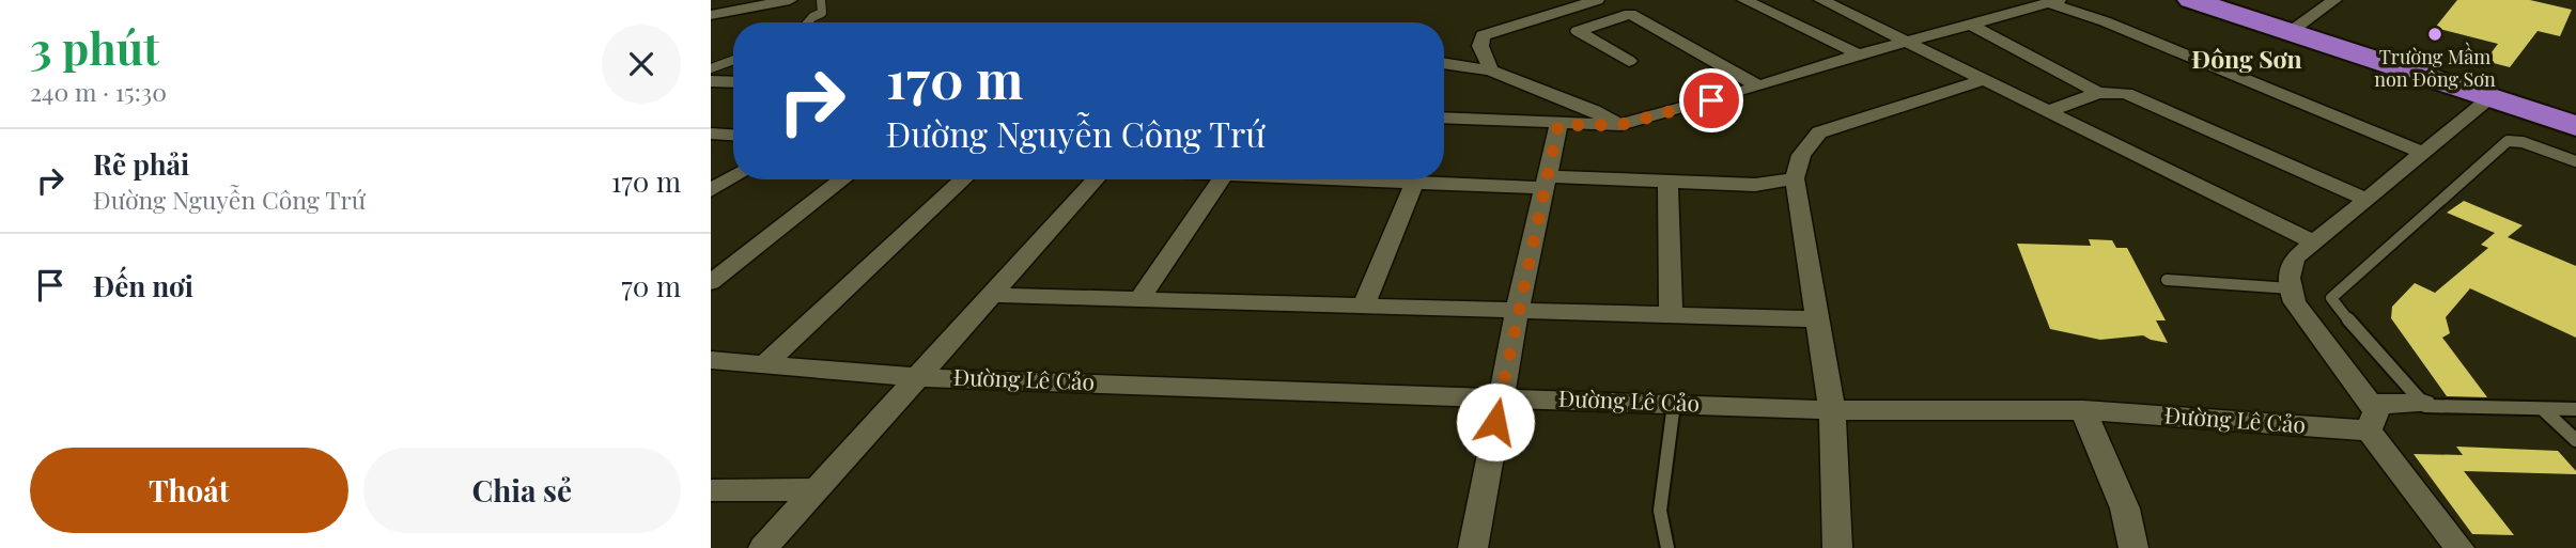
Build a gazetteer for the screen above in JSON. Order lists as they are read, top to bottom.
{
  "streets": {
    "street": ["Đường Lê Cảo"]
  },
  "districts": ["Đông Sơn"],
  "places": ["Trường Mầm non Đông Sơn"],
  "page": {
    "heading": ["3 phút", "240 m · 15:30"],
    "turn": ["170 m", "Đường Nguyễn Công Trứ"],
    "list": [
      {
        "name": "Rẽ phải",
        "note": "Đường Nguyễn Công Trứ",
        "value": "170 m"
      },
      {
        "name": "Đến nơi",
        "value": "70 m"
      }
    ],
    "buttons": ["Thoát", "Chia sẻ"]
  }
}
